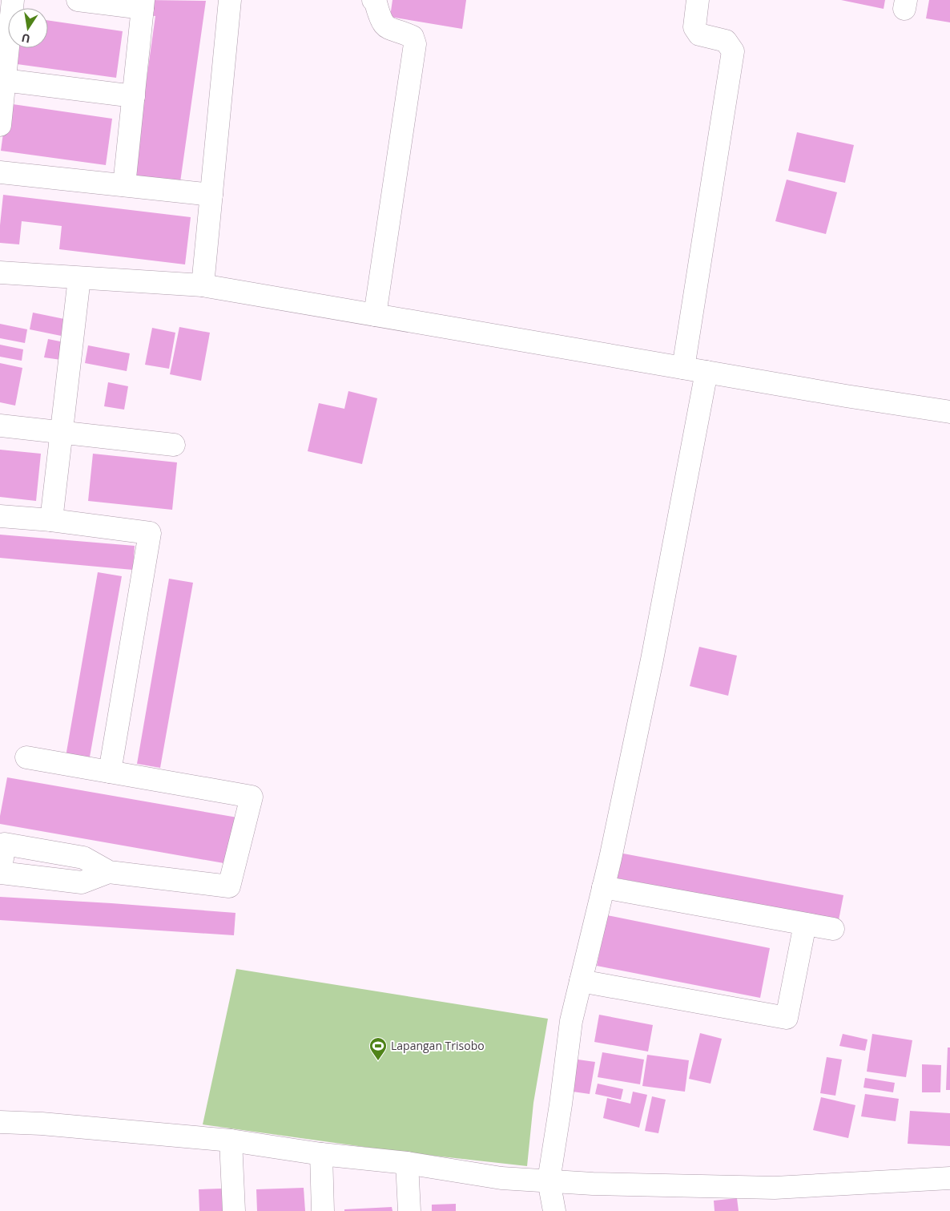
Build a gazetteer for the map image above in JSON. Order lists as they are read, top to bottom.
{
  "places": {
    "sports": ["Lapangan Trisobo"]
  },
  "north": "bottom"
}
